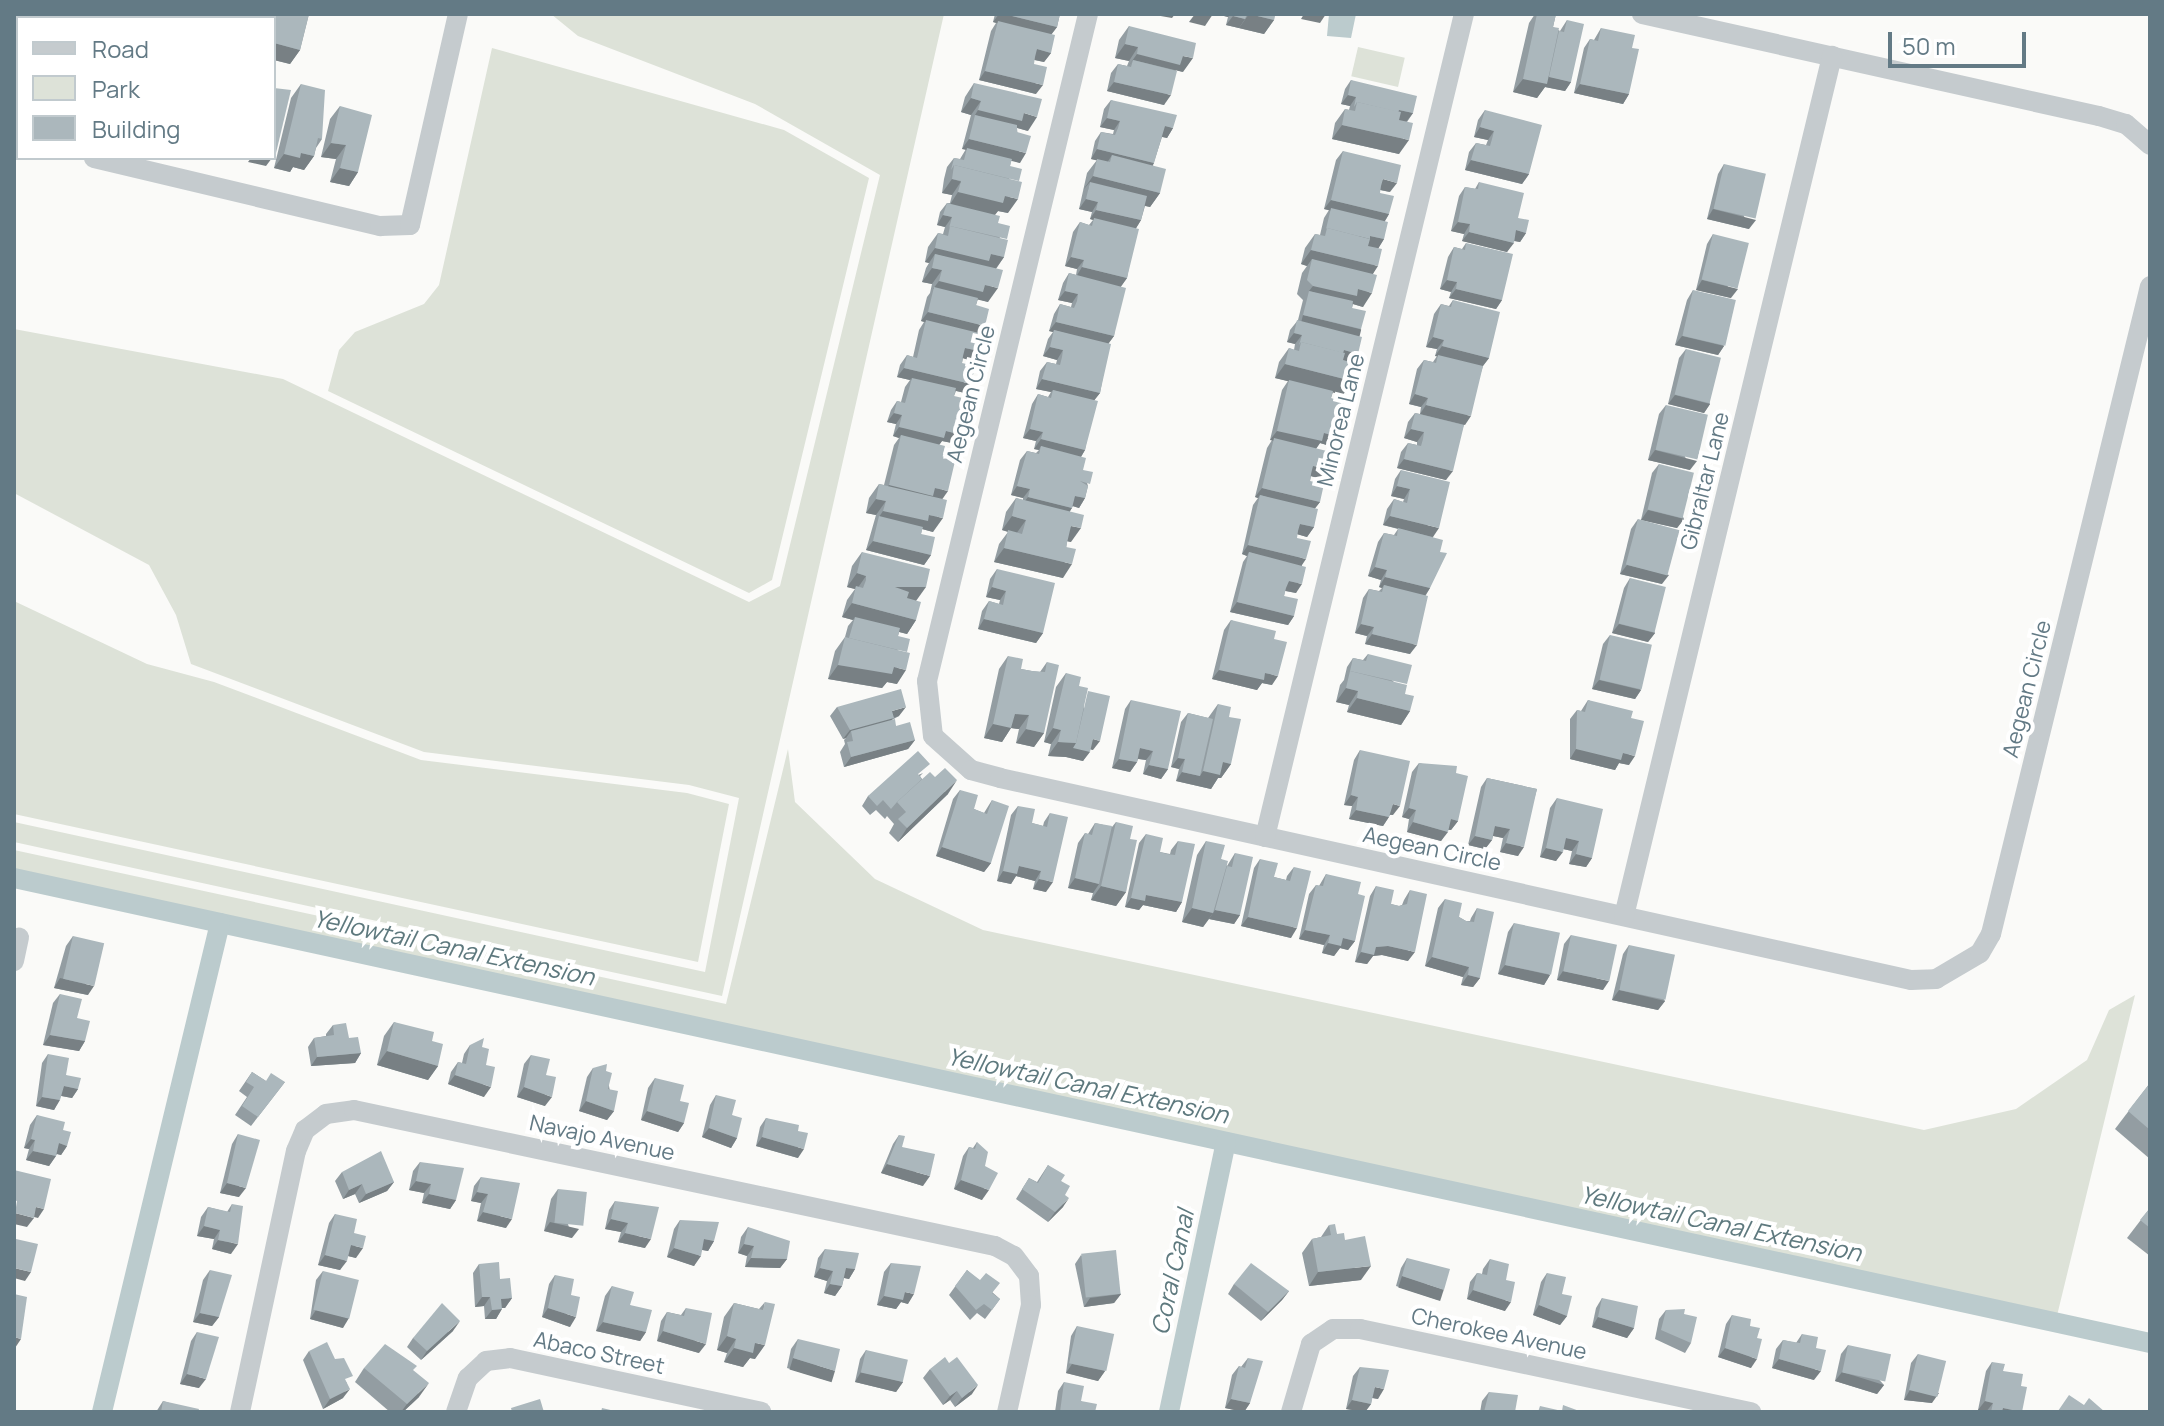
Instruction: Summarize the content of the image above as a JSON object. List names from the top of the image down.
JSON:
{
  "streets": {
    "street": [
      "Aegean Circle",
      "Minorea Lane",
      "Gibraltar Lane",
      "Navajo Avenue",
      "Cherokee Avenue",
      "Abaco Street"
    ]
  },
  "crossings": [
    ["Aegean Circle", "Minorea Lane"],
    ["Aegean Circle", "Gibraltar Lane"]
  ],
  "water": ["Yellowtail Canal Extension", "Coral Canal"],
  "legend": ["Road", "Park", "Building"],
  "scale_bar": "50 m"
}
